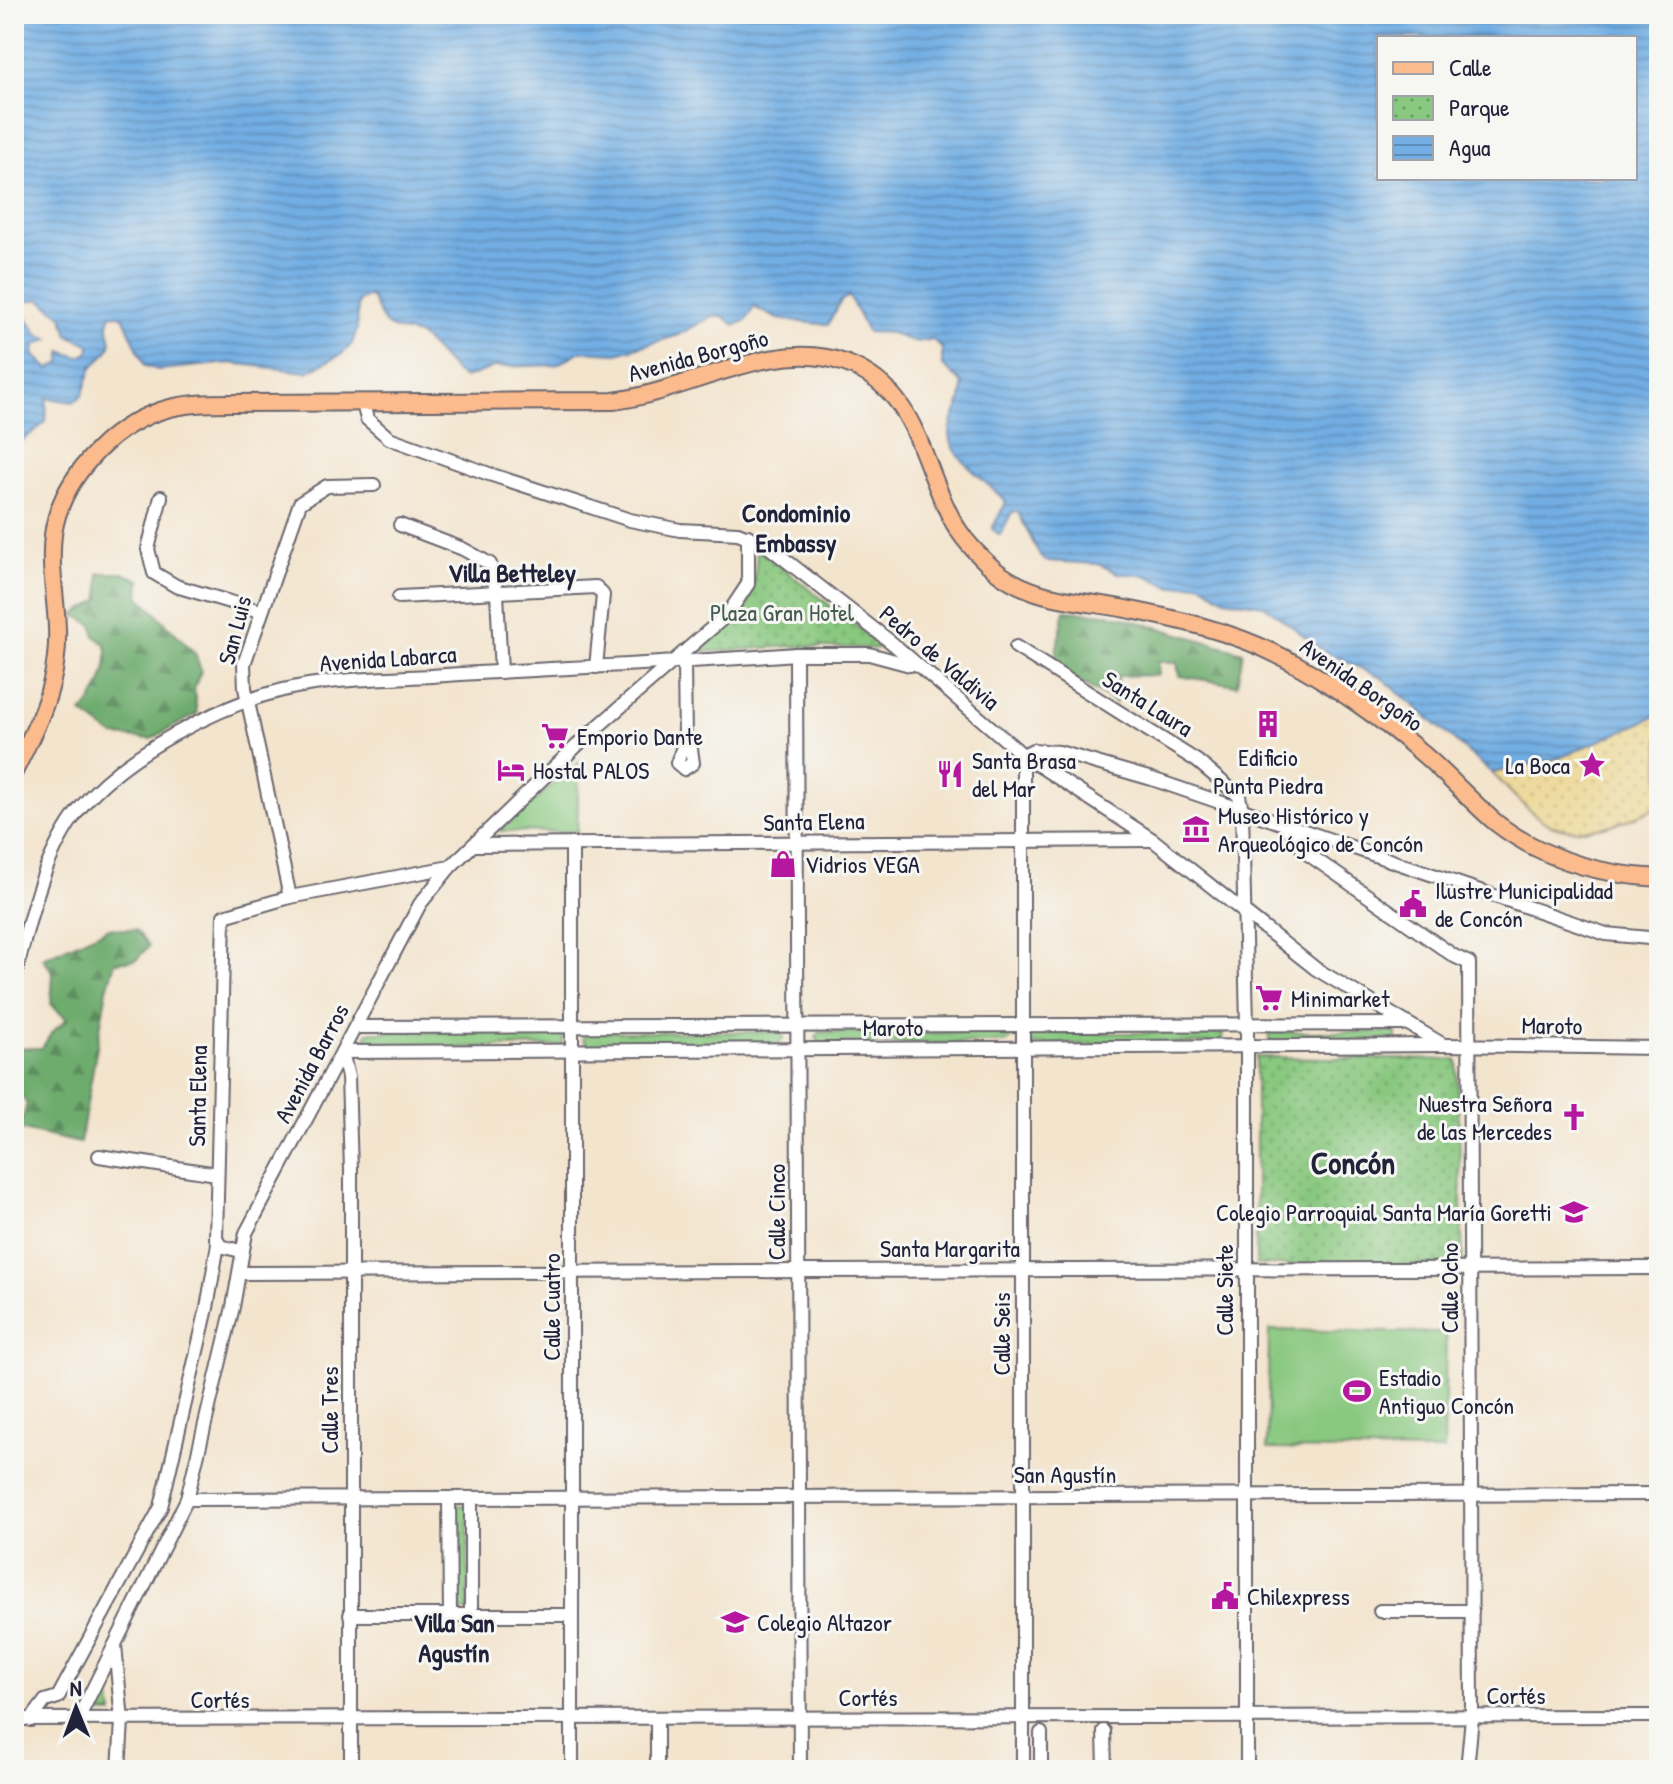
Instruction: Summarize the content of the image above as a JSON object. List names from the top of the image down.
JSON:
{
  "streets": {
    "main road": ["Avenida Borgoño"],
    "street": [
      "San Luis",
      "Pedro de Valdivia",
      "Avenida Labarca",
      "Santa Laura",
      "Santa Elena",
      "Maroto",
      "Avenida Barros",
      "Calle Cinco",
      "Santa Margarita",
      "Calle Ocho",
      "Calle Siete",
      "Calle Cuatro",
      "Calle Seis",
      "Calle Tres",
      "San Agustín",
      "Cortés"
    ]
  },
  "crossings": [
    ["Avenida Borgoño", "Pedro de Valdivia"],
    ["San Luis", "Avenida Labarca"],
    ["San Luis", "Santa Elena"],
    ["Pedro de Valdivia", "Avenida Labarca"],
    ["Pedro de Valdivia", "Santa Elena"],
    ["Pedro de Valdivia", "Maroto"],
    ["Pedro de Valdivia", "Avenida Barros"],
    ["Pedro de Valdivia", "Calle Siete"],
    ["Pedro de Valdivia", "Calle Seis"],
    ["Avenida Labarca", "Avenida Barros"],
    ["Avenida Labarca", "Calle Cinco"],
    ["Santa Laura", "Calle Siete"],
    ["Santa Elena", "Avenida Barros"],
    ["Santa Elena", "Calle Cinco"],
    ["Santa Elena", "Calle Cuatro"],
    ["Santa Elena", "Calle Seis"],
    ["Maroto", "Avenida Barros"],
    ["Maroto", "Calle Cinco"],
    ["Maroto", "Calle Ocho"],
    ["Maroto", "Calle Siete"],
    ["Maroto", "Calle Cuatro"],
    ["Maroto", "Calle Seis"],
    ["Maroto", "Calle Tres"],
    ["Avenida Barros", "Santa Margarita"],
    ["Avenida Barros", "Calle Tres"],
    ["Avenida Barros", "San Agustín"],
    ["Avenida Barros", "Cortés"],
    ["Calle Cinco", "Santa Margarita"],
    ["Calle Cinco", "San Agustín"],
    ["Calle Cinco", "Cortés"],
    ["Santa Margarita", "Calle Ocho"],
    ["Santa Margarita", "Calle Siete"],
    ["Santa Margarita", "Calle Cuatro"],
    ["Santa Margarita", "Calle Seis"],
    ["Santa Margarita", "Calle Tres"],
    ["Calle Ocho", "San Agustín"],
    ["Calle Ocho", "Cortés"],
    ["Calle Siete", "San Agustín"],
    ["Calle Siete", "Cortés"],
    ["Calle Cuatro", "San Agustín"],
    ["Calle Cuatro", "Cortés"],
    ["Calle Seis", "San Agustín"],
    ["Calle Seis", "Cortés"],
    ["Calle Tres", "San Agustín"],
    ["Calle Tres", "Cortés"]
  ],
  "districts": [
    "Condominio Embassy",
    "Villa Betteley",
    "Concón",
    "Villa San Agustín"
  ],
  "parks": ["Plaza Gran Hotel"],
  "places": {
    "building": ["Edificio Punta Piedra"],
    "supermarket": ["Emporio Dante", "Minimarket"],
    "place": ["La Boca"],
    "hotel": ["Hostal PALOS"],
    "restaurant": ["Santa Brasa del Mar"],
    "museum": ["Museo Histórico y Arqueológico de Concón"],
    "shop": ["Vidrios VEGA"],
    "public building": ["Ilustre Municipalidad de Concón", "Chilexpress"],
    "church": ["Nuestra Señora de las Mercedes"],
    "school or university": ["Colegio Parroquial Santa María Goretti", "Colegio Altazor"],
    "sports": ["Estadio Antiguo Concón"]
  },
  "legend": ["Calle", "Parque", "Agua"],
  "north": "top"
}
